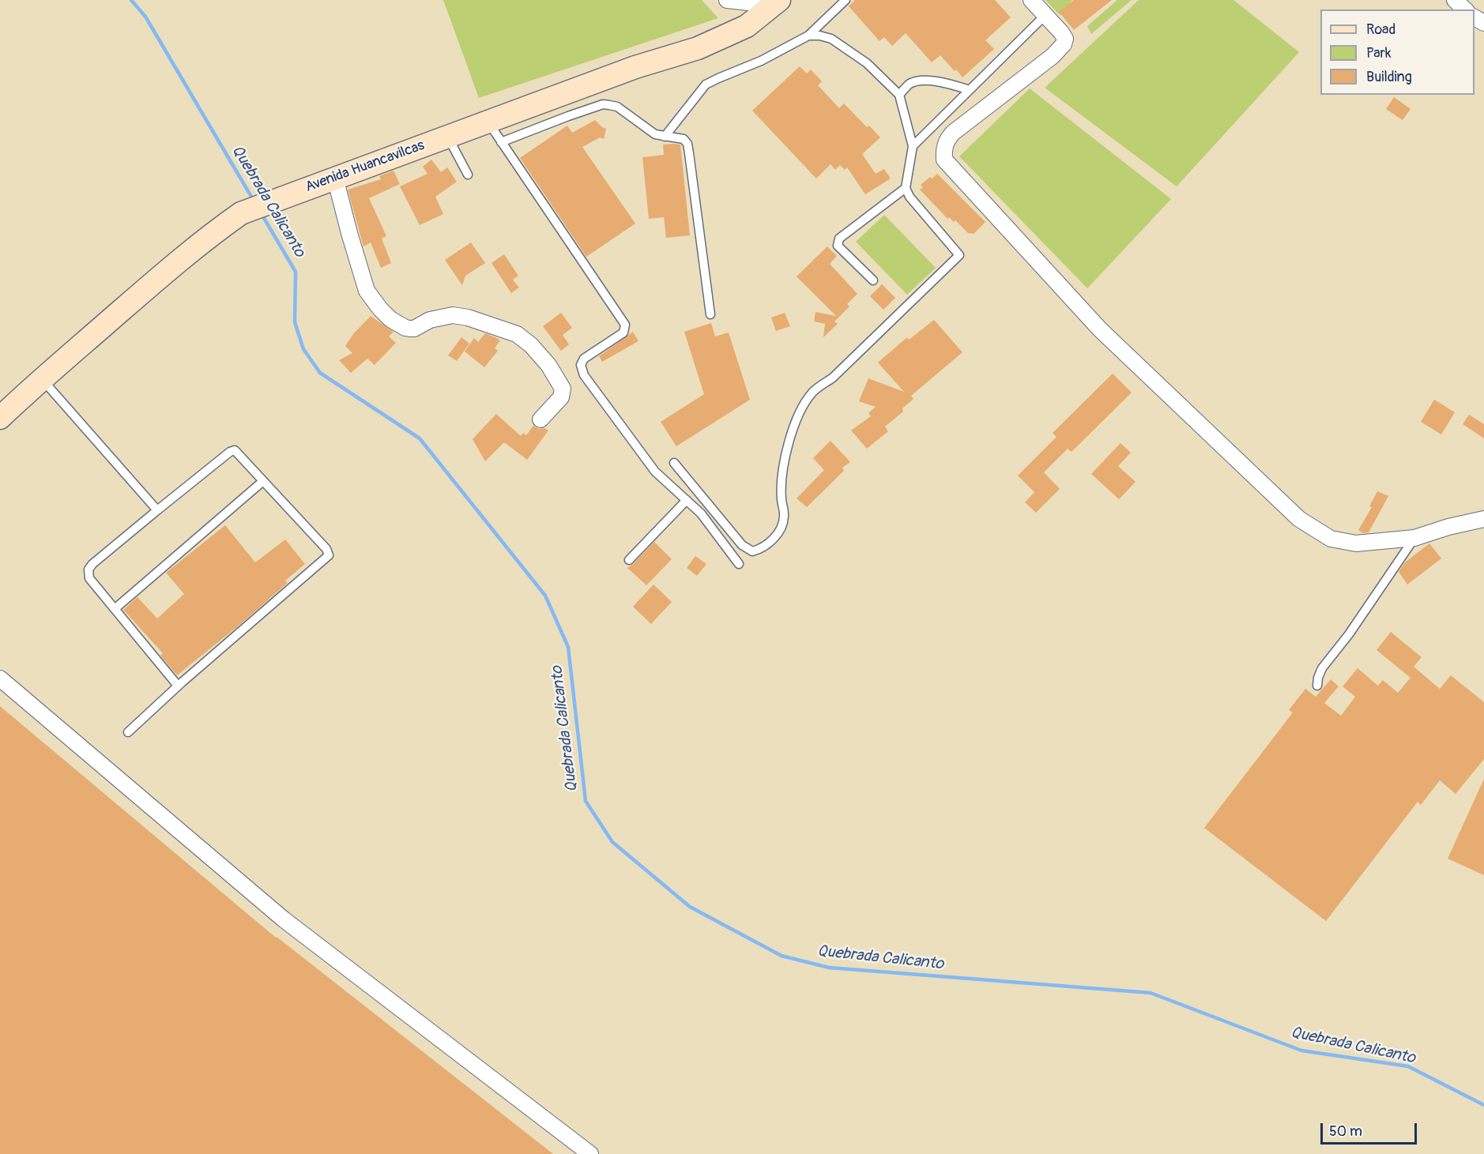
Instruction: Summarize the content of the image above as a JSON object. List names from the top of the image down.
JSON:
{
  "streets": {
    "street": ["Avenida Huancavilcas"]
  },
  "water": ["Quebrada Calicanto"],
  "legend": ["Road", "Park", "Building"],
  "scale_bar": "50 m"
}
